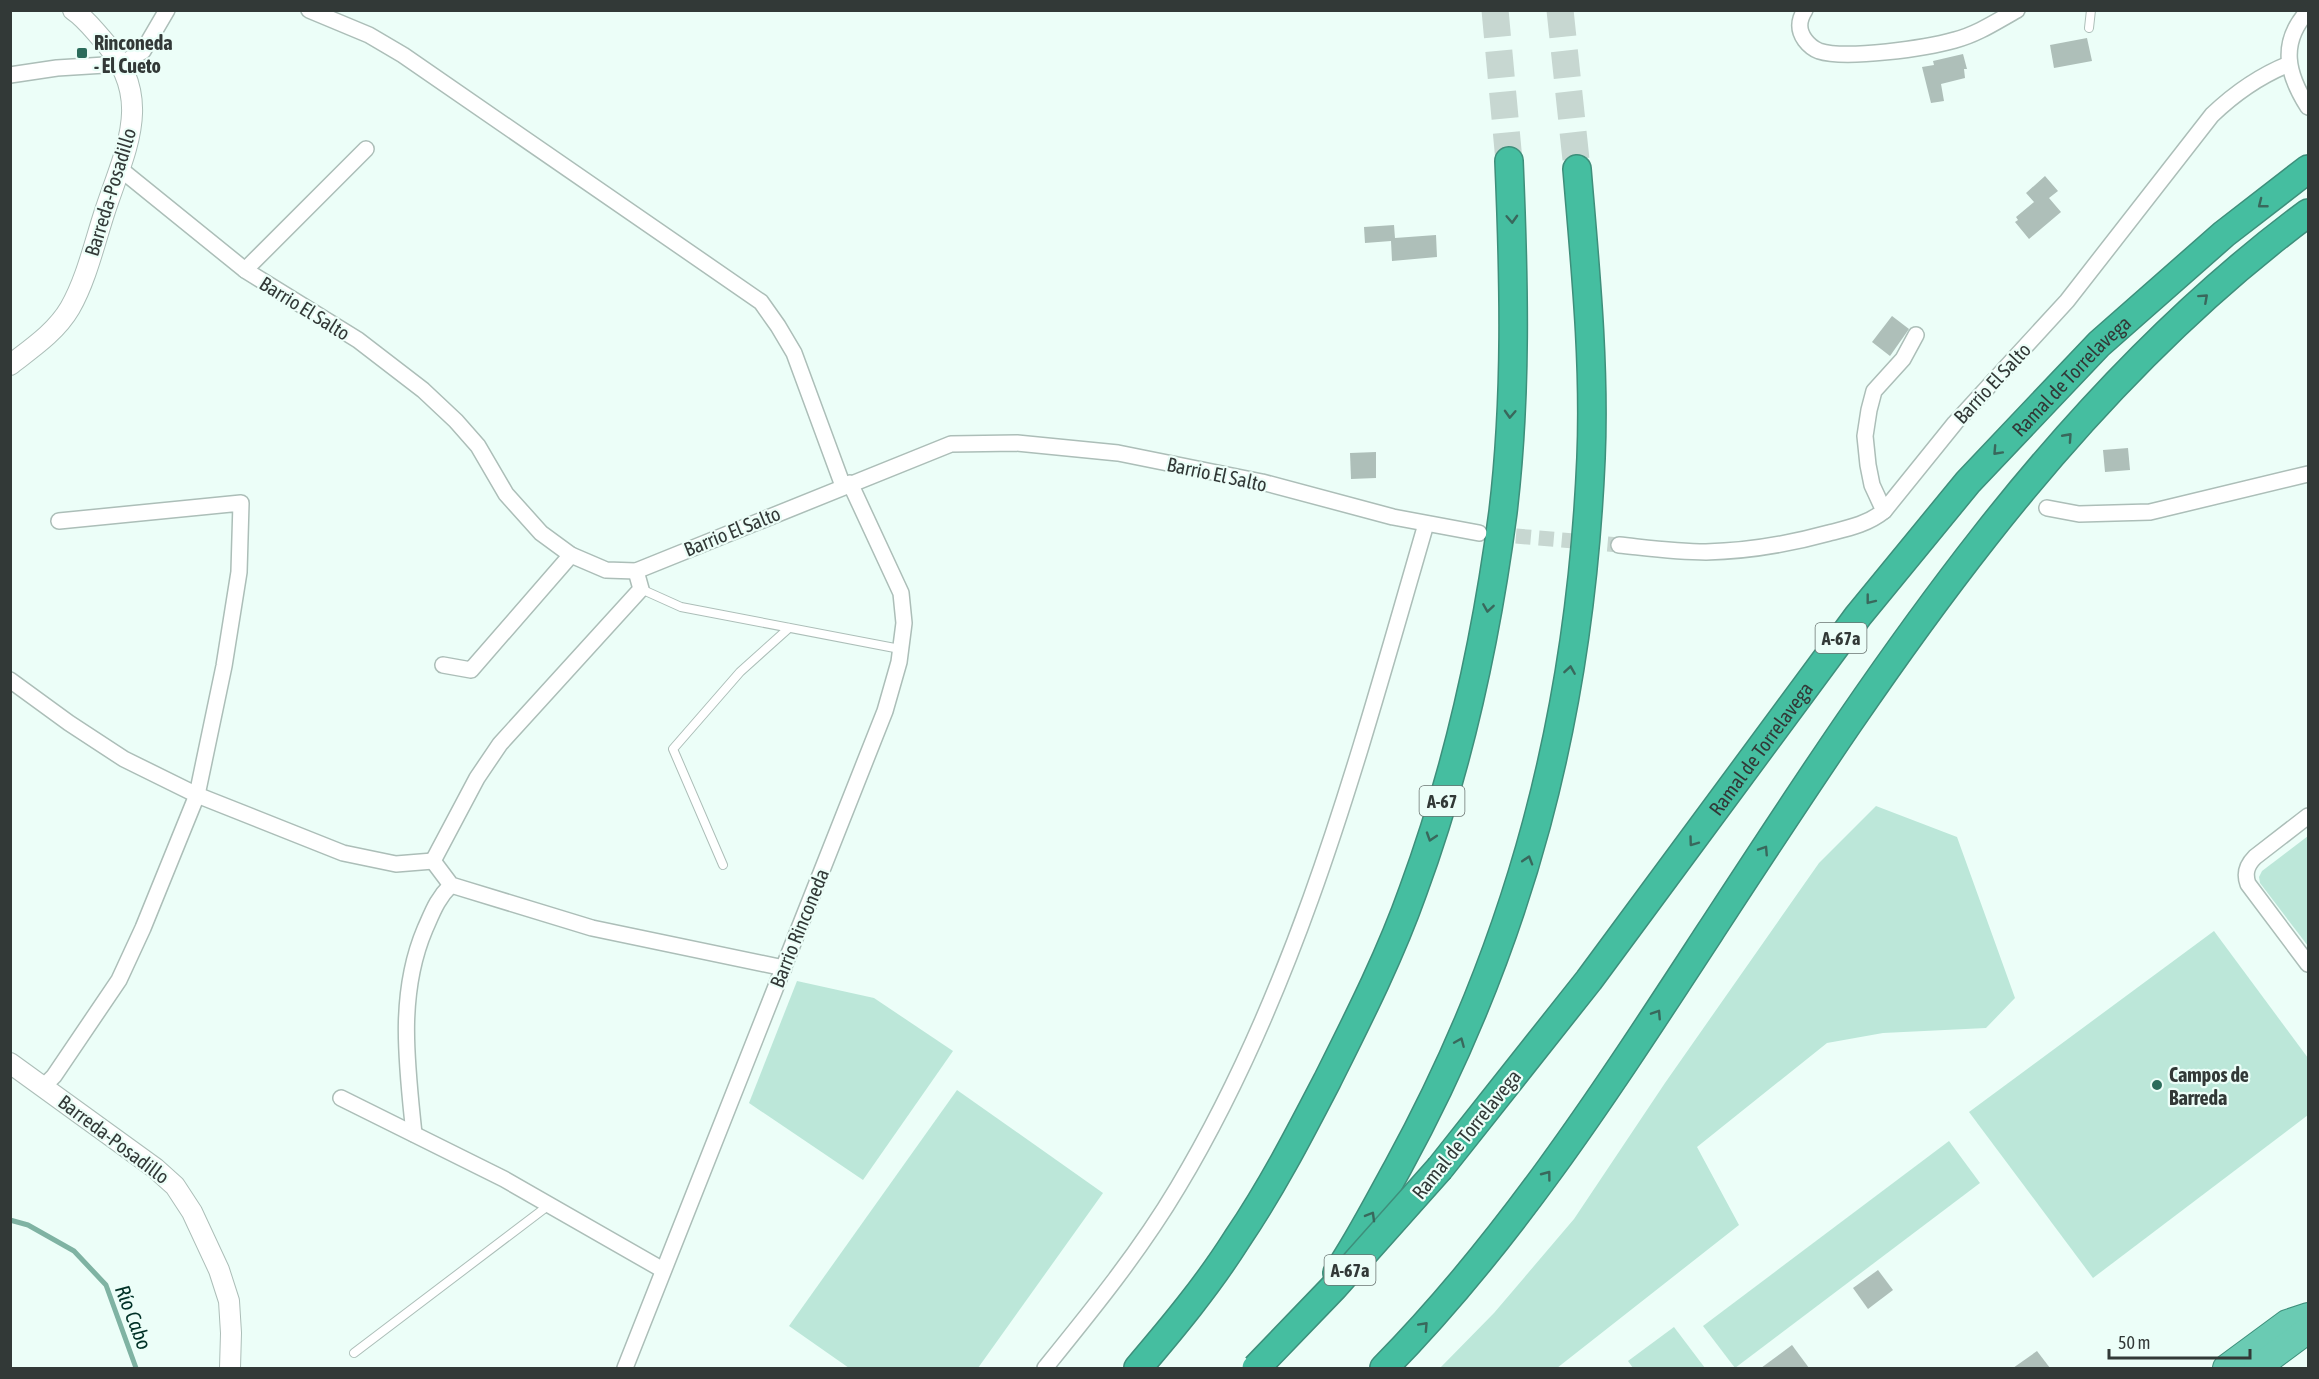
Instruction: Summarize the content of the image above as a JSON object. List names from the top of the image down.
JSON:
{
  "streets": {
    "highway": ["Ramal de Torrelavega", "A-67a", "A-67"],
    "street": ["Barreda-Posadillo", "Barrio El Salto", "Barrio Rinconeda"]
  },
  "crossings": [
    ["Barreda-Posadillo", "Barrio El Salto"],
    ["Barrio El Salto", "Barrio Rinconeda"]
  ],
  "water": ["Río Cabo"],
  "places": {
    "transit": ["Rinconeda - El Cueto"],
    "other": ["Campos de Barreda"]
  },
  "scale_bar": "50 m"
}
